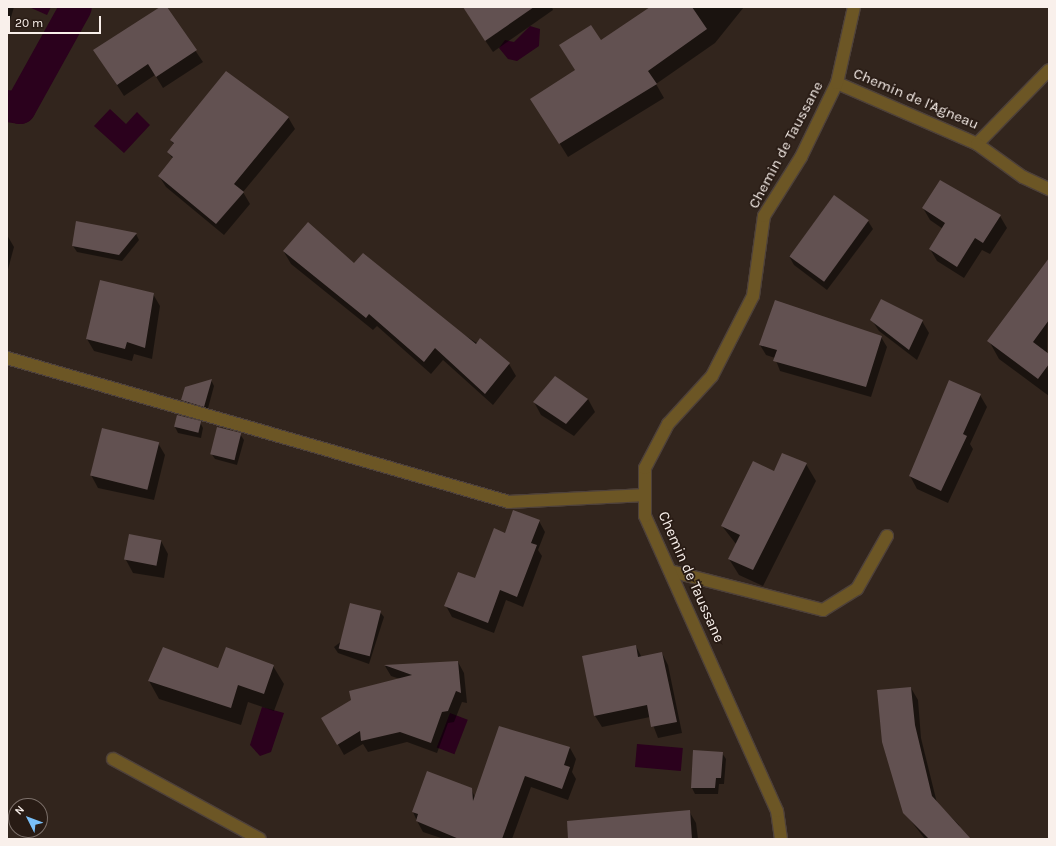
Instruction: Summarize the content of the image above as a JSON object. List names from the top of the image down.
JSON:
{
  "streets": {
    "street": ["Chemin de l'Agneau", "Chemin de Taussane"]
  },
  "crossings": [
    ["Chemin de l'Agneau", "Chemin de Taussane"]
  ],
  "scale_bar": "20 m",
  "north": "top left"
}
